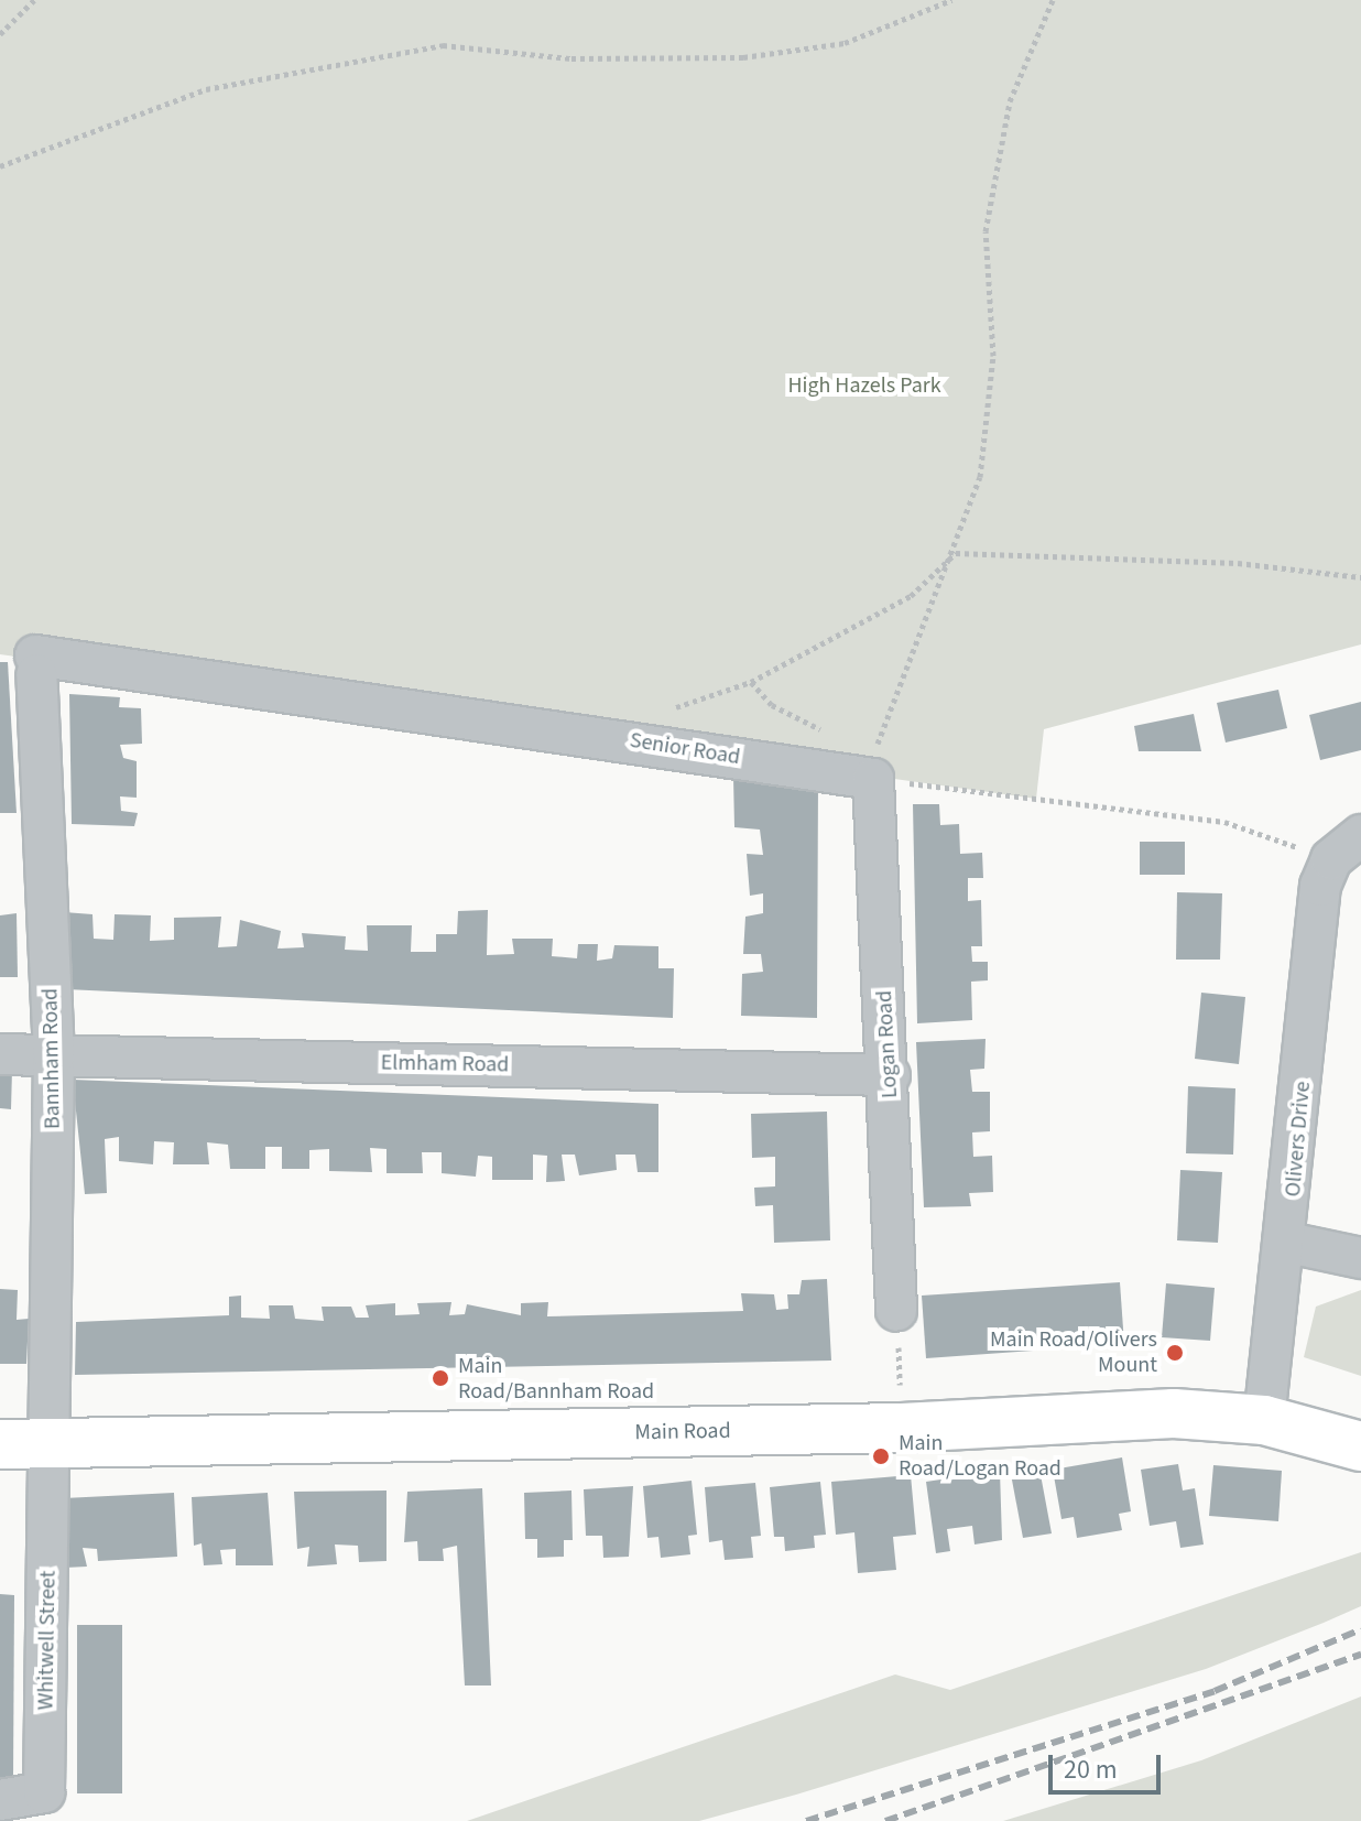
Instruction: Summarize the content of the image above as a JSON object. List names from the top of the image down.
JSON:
{
  "streets": {
    "main road": ["Main Road"],
    "street": [
      "Senior Road",
      "Logan Road",
      "Bannham Road",
      "Elmham Road",
      "Olivers Drive",
      "Whitwell Street"
    ]
  },
  "crossings": [
    ["Senior Road", "Logan Road"],
    ["Senior Road", "Bannham Road"],
    ["Logan Road", "Elmham Road"],
    ["Bannham Road", "Elmham Road"],
    ["Bannham Road", "Main Road"],
    ["Bannham Road", "Whitwell Street"],
    ["Olivers Drive", "Main Road"],
    ["Main Road", "Whitwell Street"]
  ],
  "parks": ["High Hazels Park"],
  "places": ["Main Road/Olivers Mount", "Main Road/Bannham Road", "Main Road/Logan Road"],
  "scale_bar": "20 m"
}
